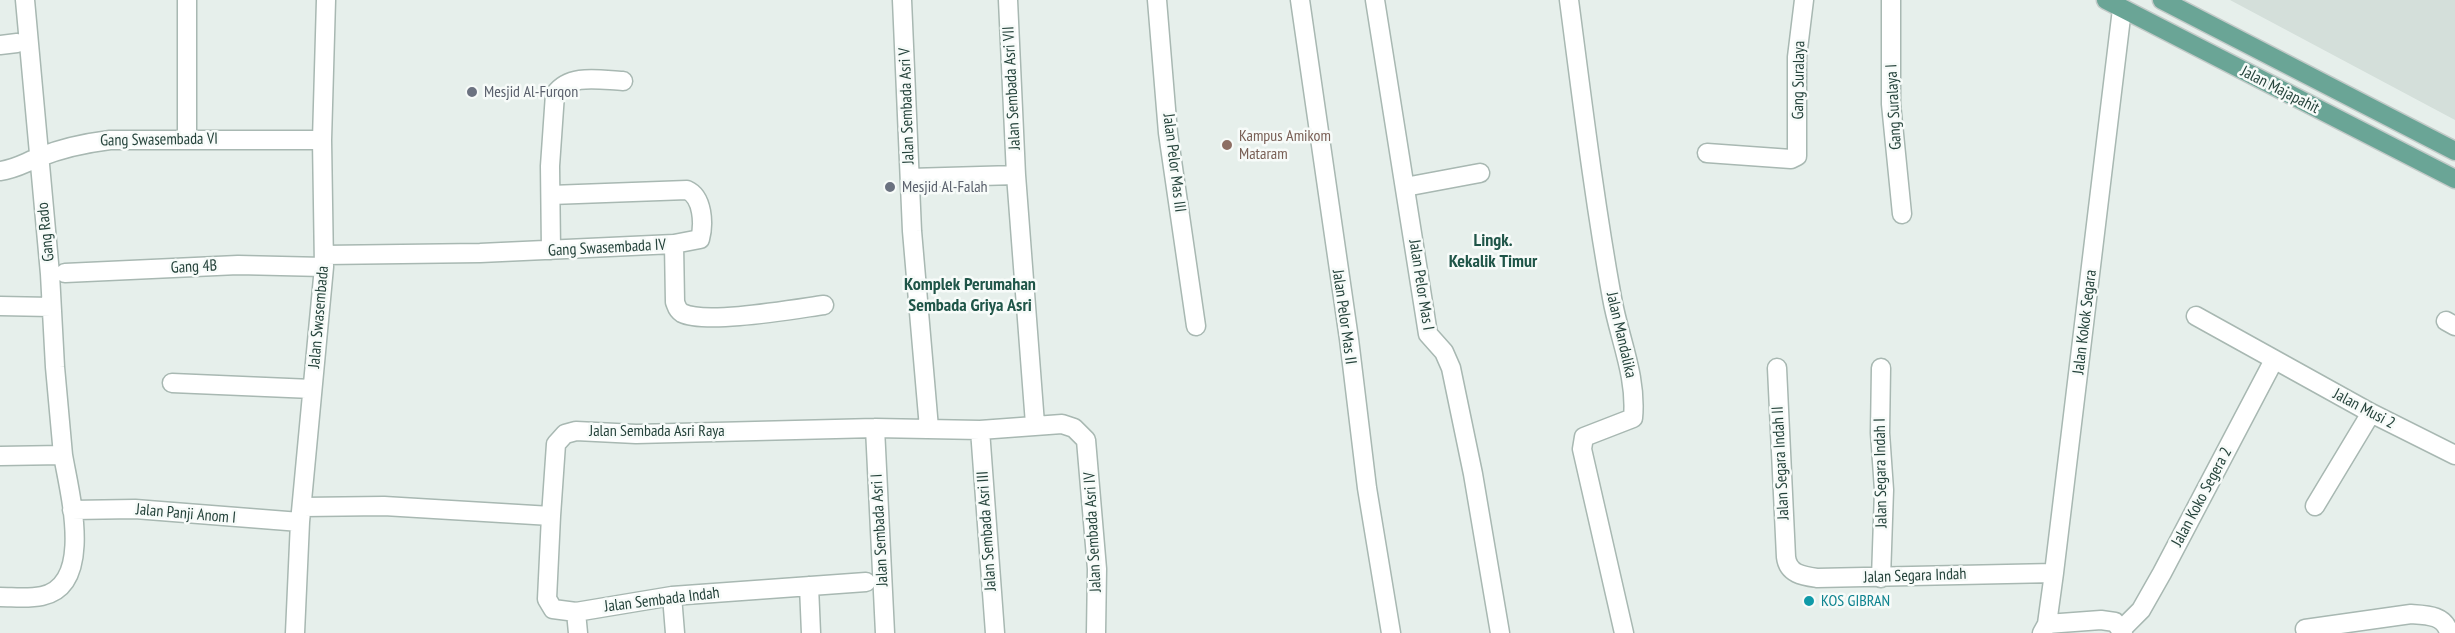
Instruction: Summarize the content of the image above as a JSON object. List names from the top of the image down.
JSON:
{
  "streets": {
    "main road": ["Jalan Majapahit"],
    "street": [
      "Gang Suralaya",
      "Jalan Sembada Asri VII",
      "Jalan Sembada Asri V",
      "Gang Suralaya I",
      "Gang Swasembada VI",
      "Jalan Pelor Mas III",
      "Gang Rado",
      "Gang Swasembada IV",
      "Gang 4B",
      "Jalan Pelor Mas I",
      "Jalan Swasembada",
      "Jalan Pelor Mas II",
      "Jalan Kokok Segara",
      "Jalan Mandalika",
      "Jalan Musi 2",
      "Jalan Sembada Asri Raya",
      "Jalan Segara Indah II",
      "Jalan Segara Indah I",
      "Jalan Koko Segera 2",
      "Jalan Panji Anom I",
      "Jalan Sembada Asri I",
      "Jalan Sembada Asri III",
      "Jalan Sembada Asri IV",
      "Jalan Segara Indah",
      "Jalan Sembada Indah"
    ]
  },
  "crossings": [
    ["Jalan Sembada Asri VII", "Jalan Sembada Asri Raya"],
    ["Jalan Majapahit", "Jalan Kokok Segara"],
    ["Jalan Sembada Asri V", "Jalan Sembada Asri Raya"],
    ["Gang Swasembada VI", "Gang Rado"],
    ["Gang Swasembada VI", "Jalan Swasembada"],
    ["Gang Swasembada IV", "Gang 4B"],
    ["Gang Swasembada IV", "Jalan Swasembada"],
    ["Gang 4B", "Jalan Swasembada"],
    ["Jalan Swasembada", "Jalan Panji Anom I"],
    ["Jalan Kokok Segara", "Jalan Segara Indah"],
    ["Jalan Musi 2", "Jalan Koko Segera 2"],
    ["Jalan Sembada Asri Raya", "Jalan Sembada Asri I"],
    ["Jalan Sembada Asri Raya", "Jalan Sembada Asri III"],
    ["Jalan Sembada Asri Raya", "Jalan Sembada Asri IV"],
    ["Jalan Sembada Asri Raya", "Jalan Sembada Indah"],
    ["Jalan Segara Indah II", "Jalan Segara Indah"],
    ["Jalan Segara Indah I", "Jalan Segara Indah"]
  ],
  "districts": ["Lingk. Kekalik Timur", "Komplek Perumahan Sembada Griya Asri"],
  "places": [
    "Mesjid Al-Furqon",
    "Kampus Amikom Mataram",
    "Mesjid Al-Falah",
    "KOS GIBRAN"
  ]
}
